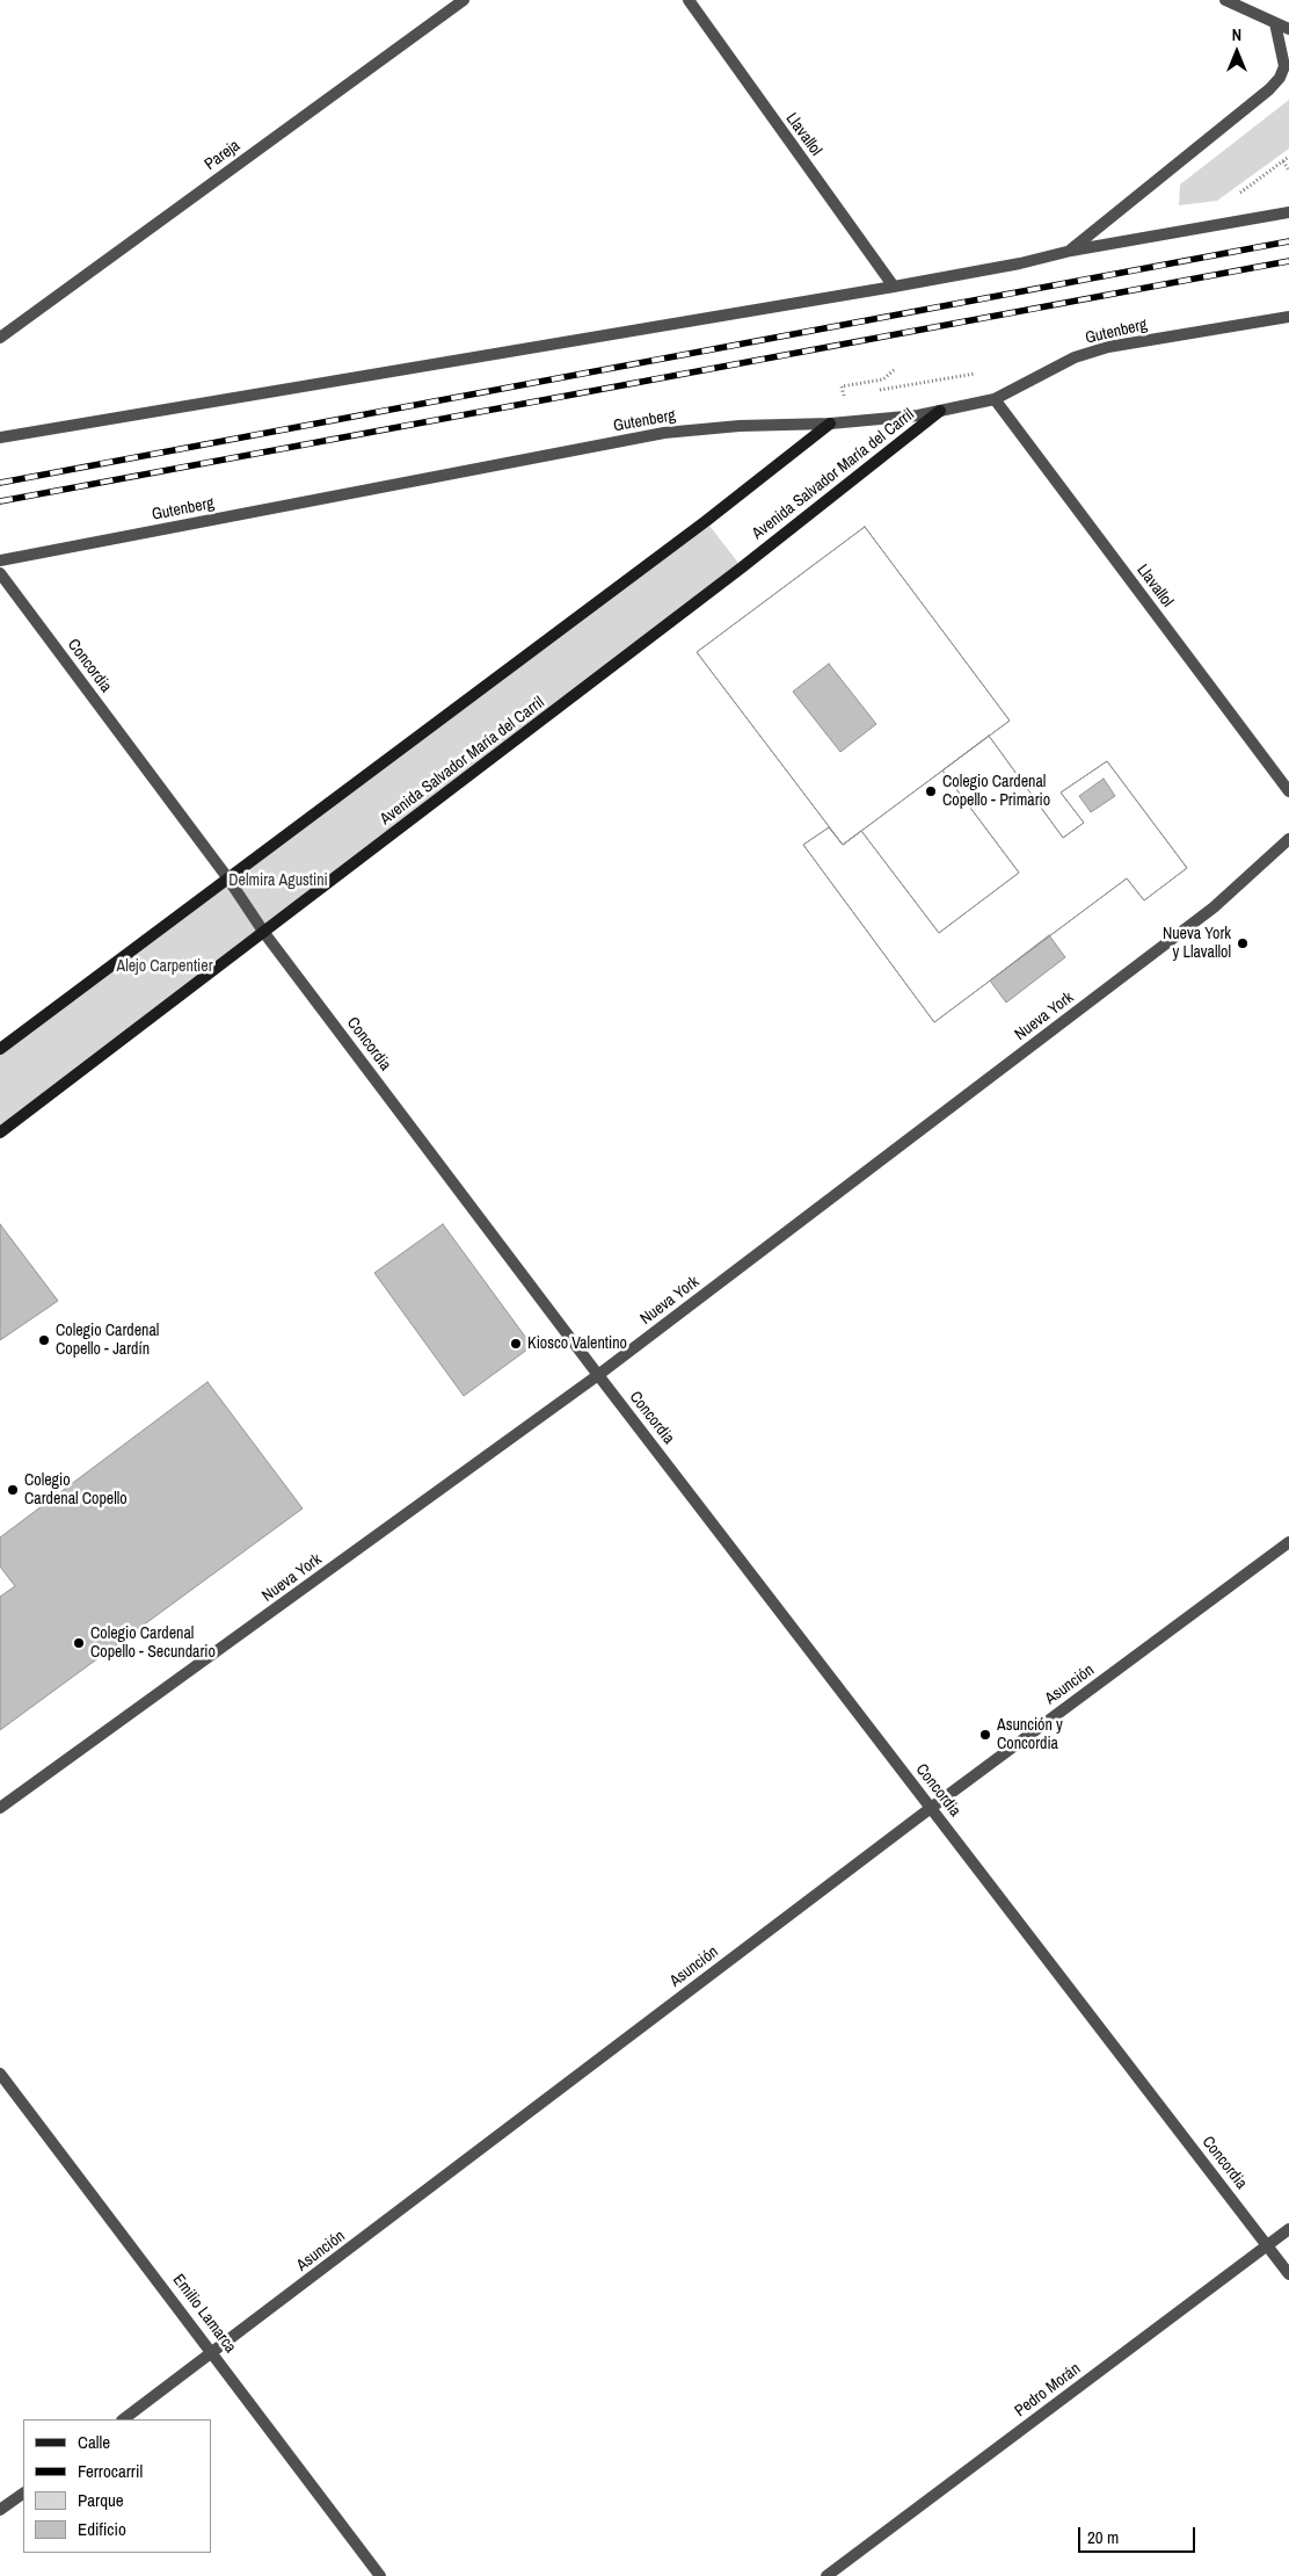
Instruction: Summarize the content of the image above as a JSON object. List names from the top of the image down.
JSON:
{
  "streets": {
    "street": [
      "Llavallol",
      "Pareja",
      "Gutenberg",
      "Avenida Salvador María del Carril",
      "Concordia",
      "Nueva York",
      "Asunción",
      "Emilio Lamarca",
      "Pedro Morán"
    ]
  },
  "crossings": [
    ["Llavallol", "Gutenberg"],
    ["Gutenberg", "Avenida Salvador María del Carril"],
    ["Avenida Salvador María del Carril", "Concordia"],
    ["Concordia", "Nueva York"],
    ["Concordia", "Asunción"],
    ["Concordia", "Pedro Morán"],
    ["Asunción", "Emilio Lamarca"]
  ],
  "parks": ["Delmira Agustini", "Alejo Carpentier"],
  "places": [
    "Colegio Cardenal Copello - Primario",
    "Nueva York y Llavallol",
    "Colegio Cardenal Copello - Jardín",
    "Kiosco Valentino",
    "Colegio Cardenal Copello",
    "Colegio Cardenal Copello - Secundario",
    "Asunción y Concordia"
  ],
  "legend": [
    "Calle",
    "Ferrocarril",
    "Parque",
    "Edificio"
  ],
  "scale_bar": "20 m",
  "north": "top"
}
